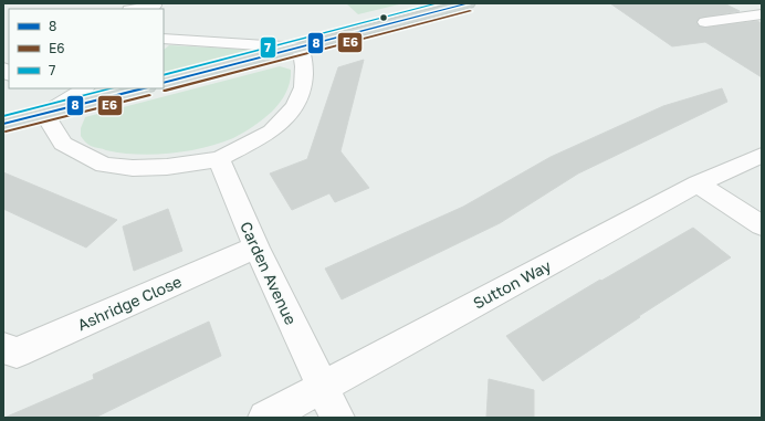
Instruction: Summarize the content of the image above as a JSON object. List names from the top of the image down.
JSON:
{
  "streets": {
    "street": ["Carden Avenue", "Sutton Way", "Ashridge Close"]
  },
  "crossings": [
    ["Carden Avenue", "Sutton Way"],
    ["Carden Avenue", "Ashridge Close"]
  ],
  "lines": ["transit line 8", "transit line 7", "transit line E6"],
  "legend": ["8", "E6", "7"]
}
